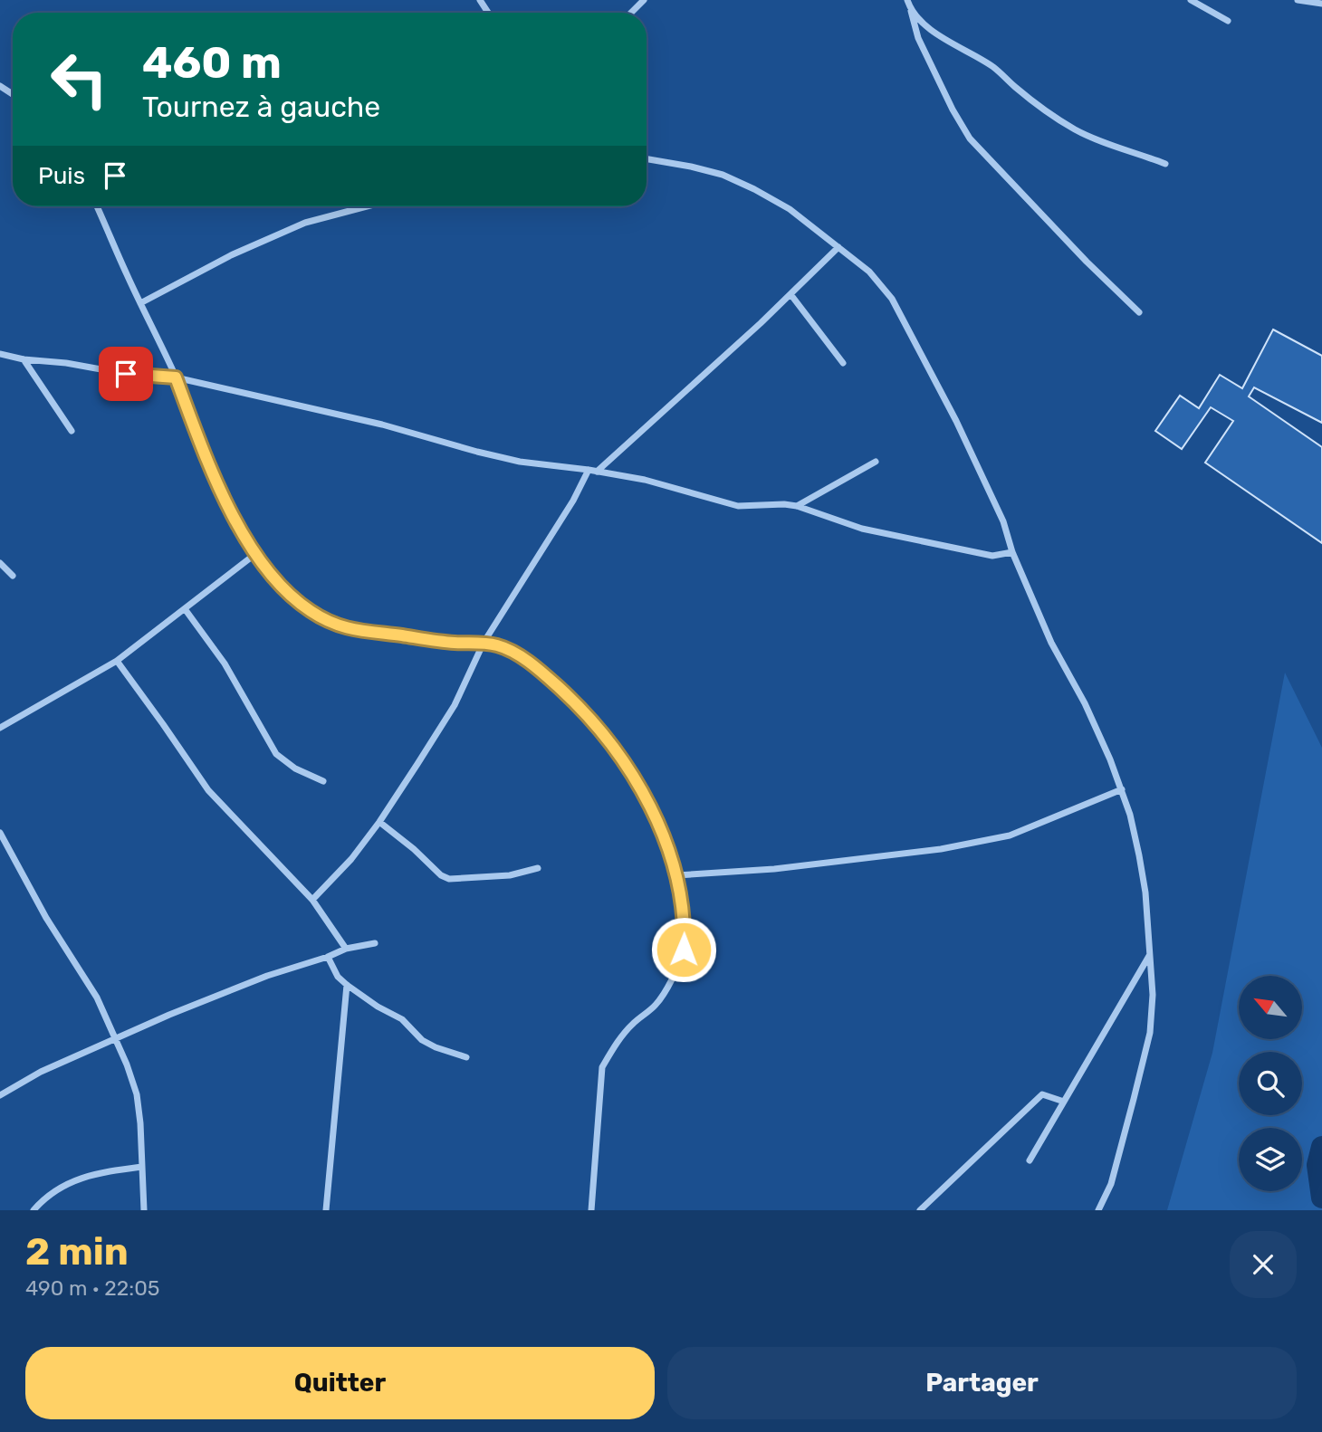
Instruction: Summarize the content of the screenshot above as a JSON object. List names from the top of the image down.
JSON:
{
  "north": "top left",
  "page": {
    "turn": ["460 m", "Tournez à gauche"],
    "then": "Puis",
    "heading": ["2 min", "490 m · 22:05"],
    "buttons": ["Quitter", "Partager"]
  }
}
